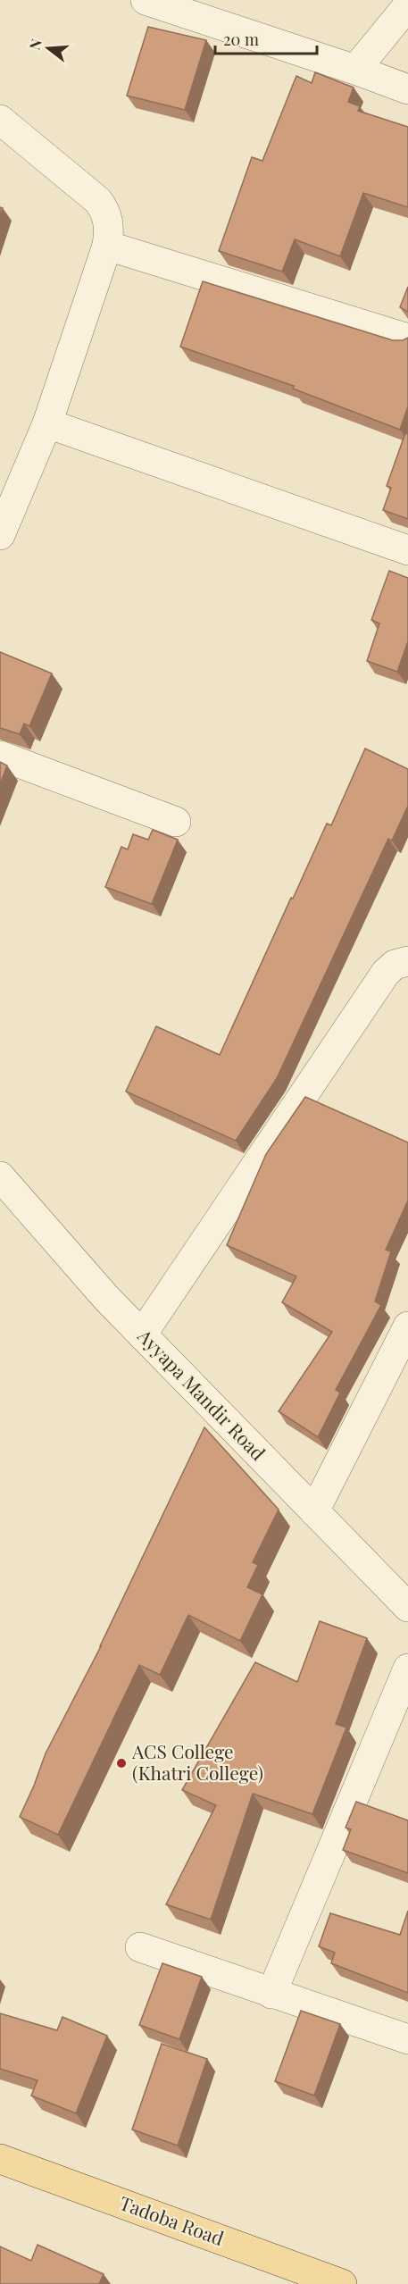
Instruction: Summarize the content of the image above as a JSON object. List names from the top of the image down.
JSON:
{
  "streets": {
    "main road": ["Tadoba Road"],
    "street": ["Ayyapa Mandir Road"]
  },
  "places": ["ACS College (Khatri College)"],
  "scale_bar": "20 m",
  "north": "left"
}
